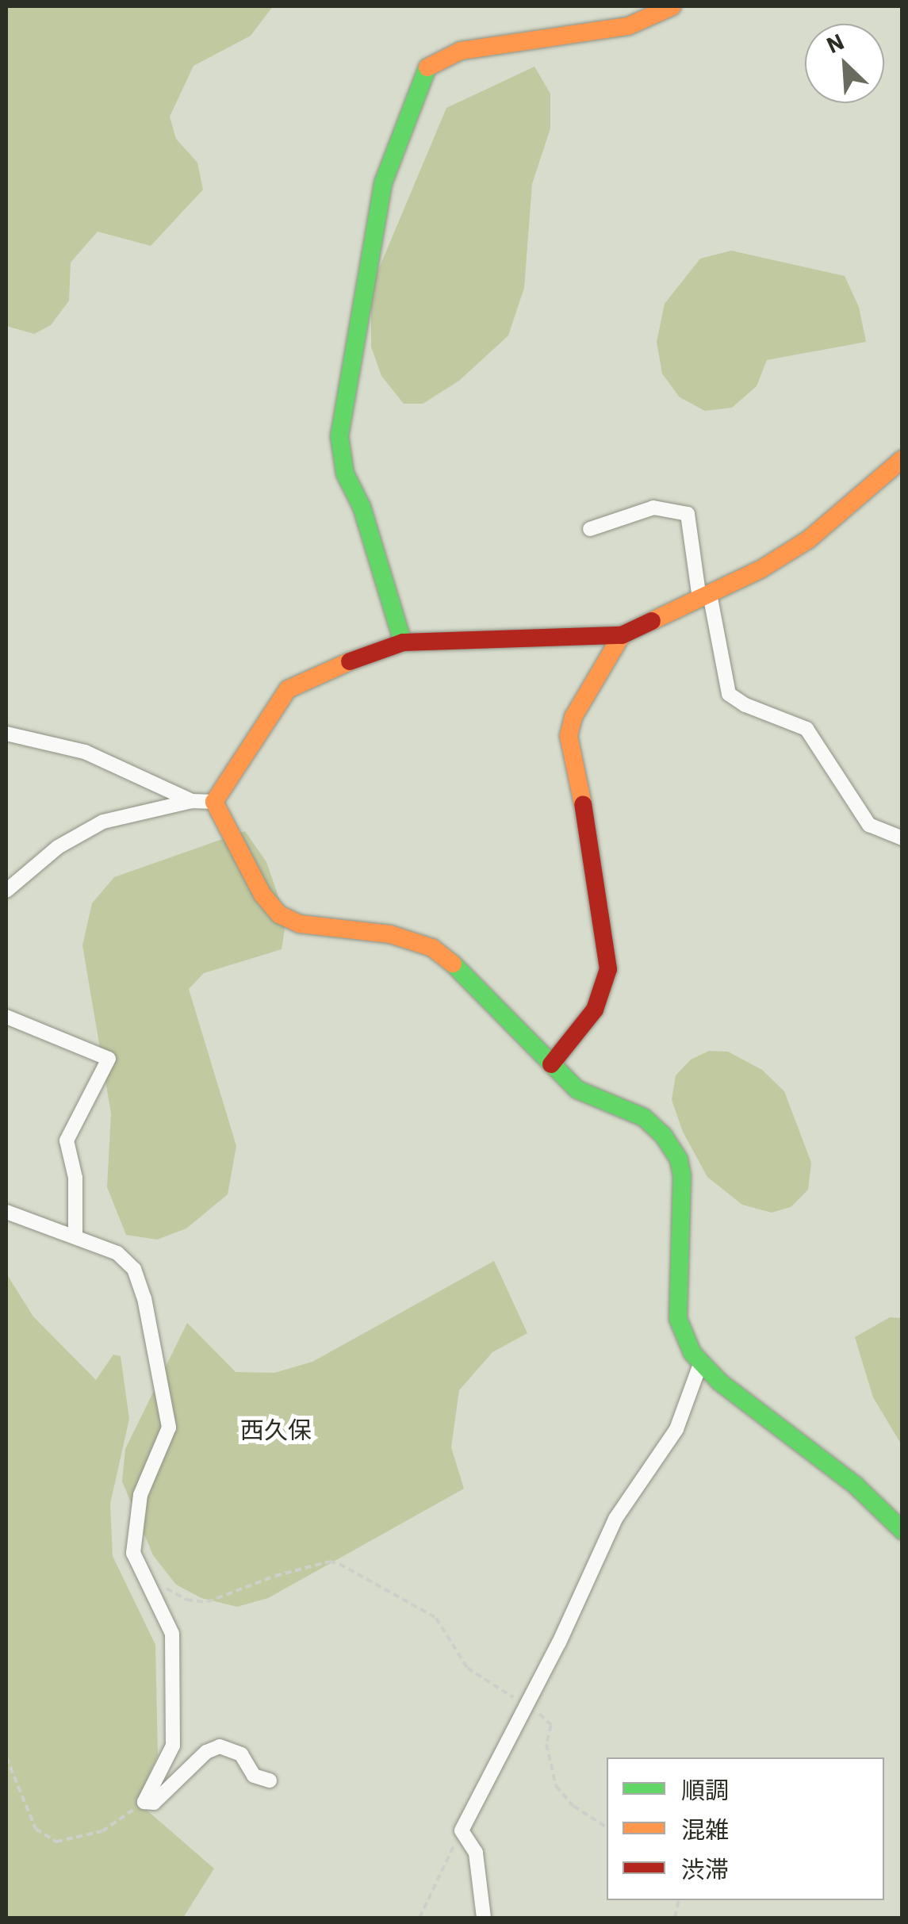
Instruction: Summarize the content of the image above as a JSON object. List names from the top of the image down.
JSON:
{
  "districts": ["西久保"],
  "legend": ["順調", "混雑", "渋滞"],
  "north": "top left"
}
